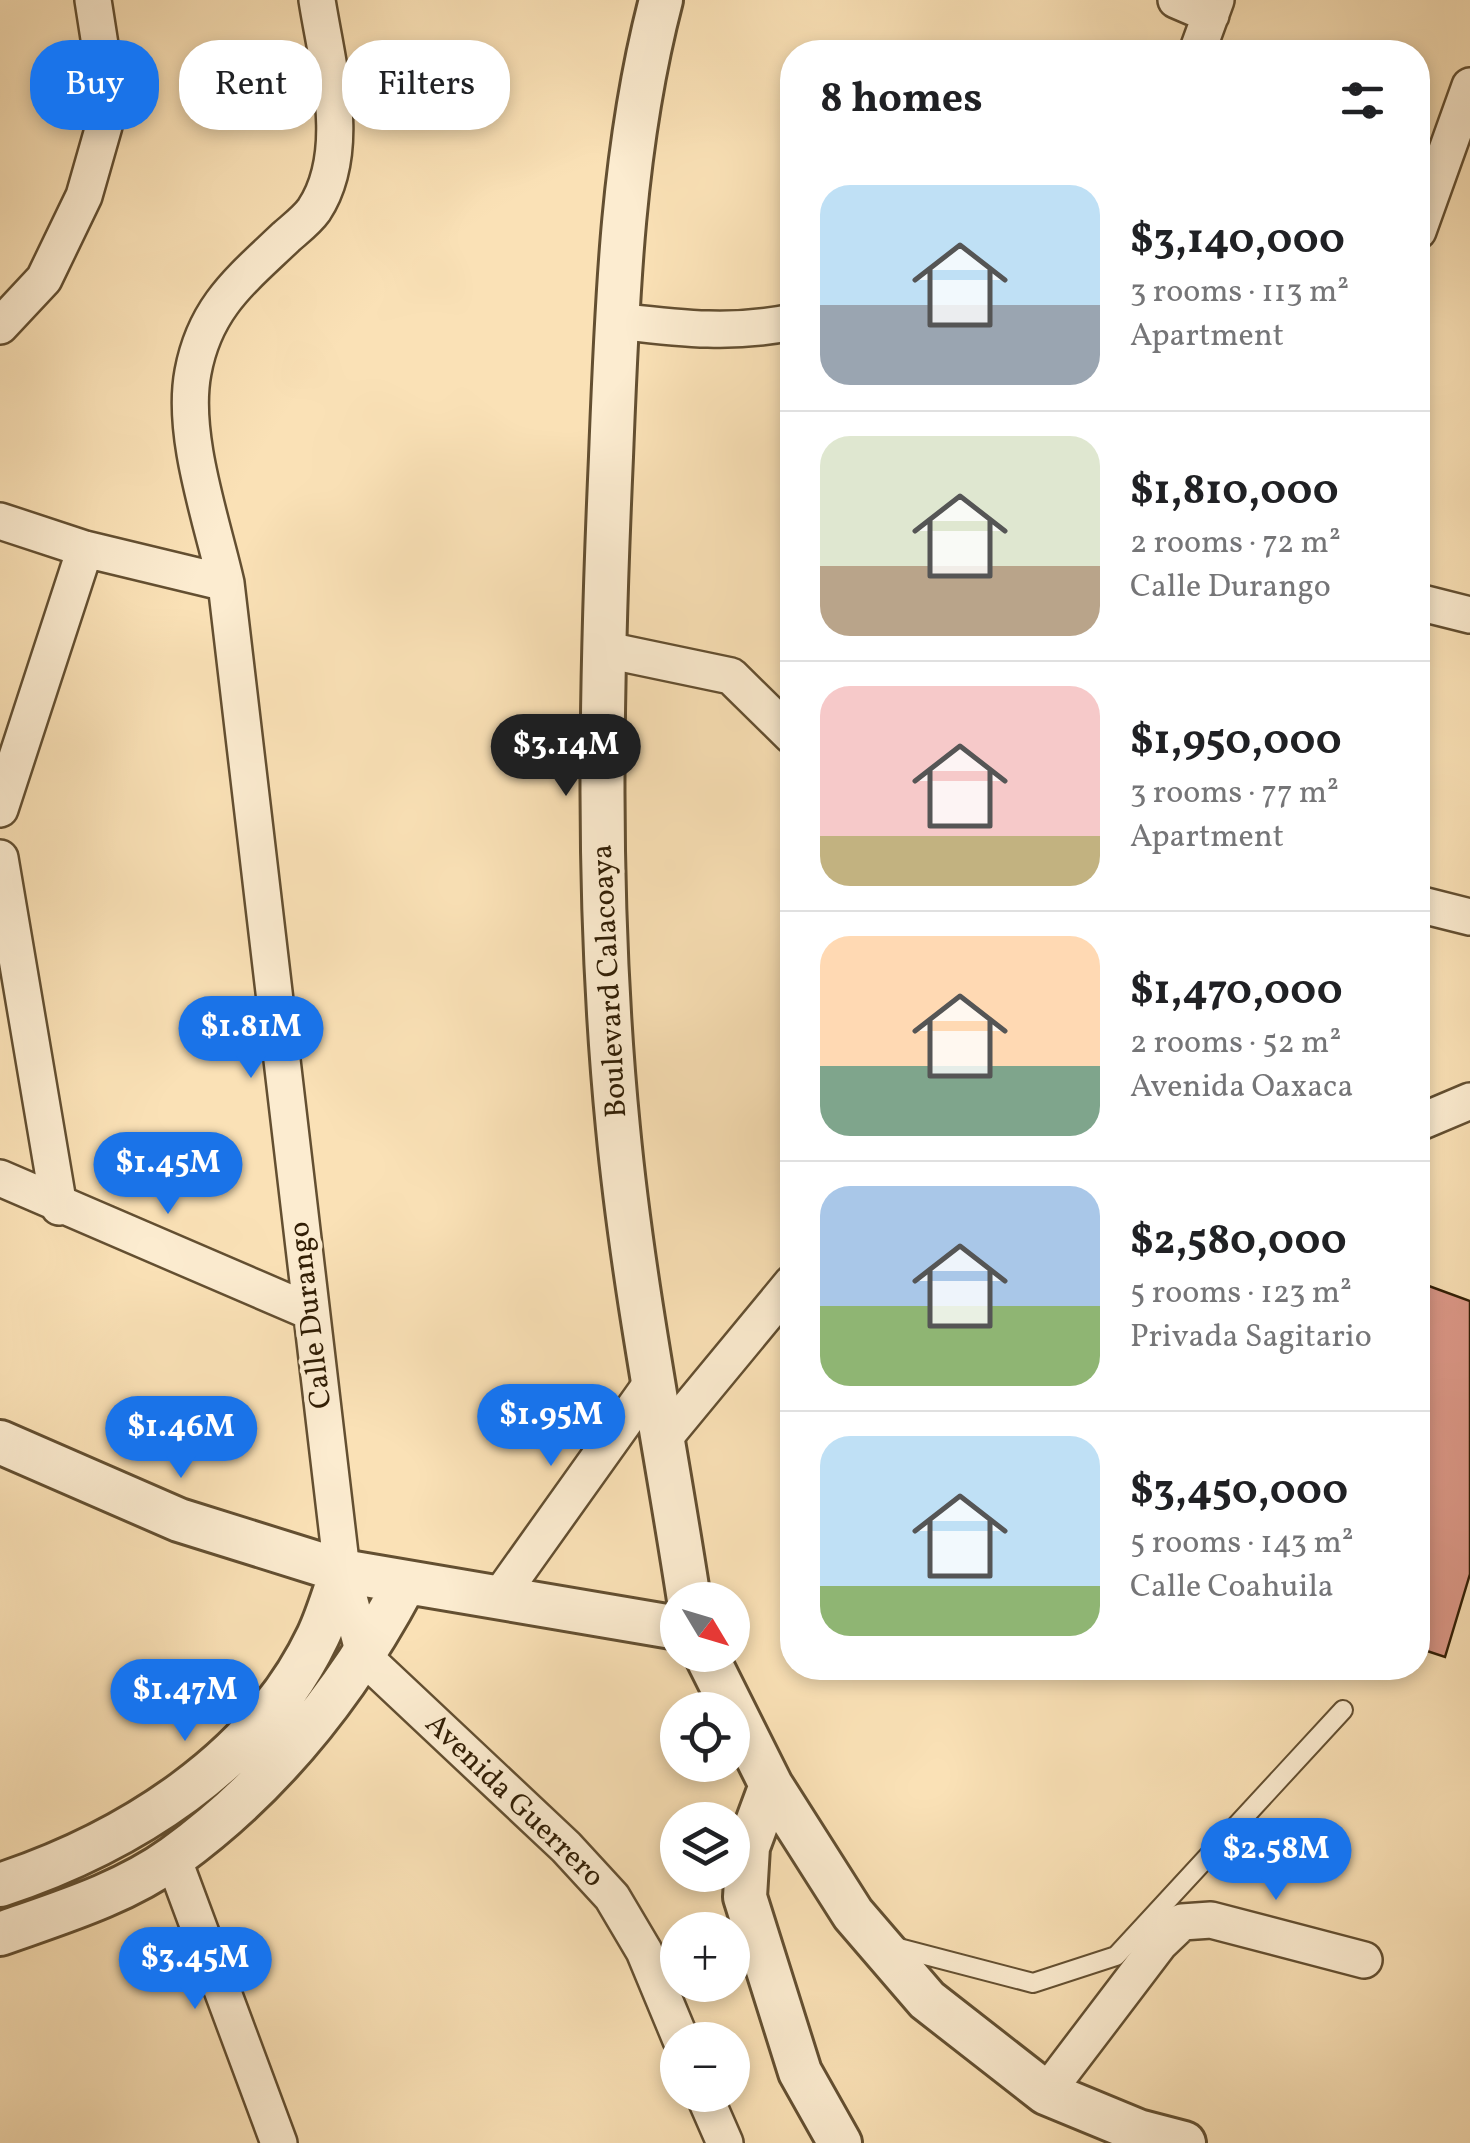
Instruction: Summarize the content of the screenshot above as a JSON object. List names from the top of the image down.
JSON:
{
  "streets": {
    "street": ["Boulevard Calacoaya", "Calle Durango", "Avenida Guerrero"]
  },
  "north": "bottom right",
  "page": {
    "chip": ["Buy", "Rent", "Filters"],
    "heading": "8 homes",
    "list": [
      {
        "name": "$3,140,000",
        "note": "3 rooms · 113 m² · Apartment"
      },
      {
        "name": "$1,810,000",
        "note": "2 rooms · 72 m² · Calle Durango"
      },
      {
        "name": "$1,950,000",
        "note": "3 rooms · 77 m² · Apartment"
      },
      {
        "name": "$1,470,000",
        "note": "2 rooms · 52 m² · Avenida Oaxaca"
      },
      {
        "name": "$2,580,000",
        "note": "5 rooms · 123 m² · Privada Sagitario"
      },
      {
        "name": "$3,450,000",
        "note": "5 rooms · 143 m² · Calle Coahuila"
      }
    ],
    "price": [
      "$3.14M",
      "$1.81M",
      "$1.45M",
      "$1.95M",
      "$1.46M",
      "$1.47M",
      "$2.58M",
      "$3.45M"
    ],
    "map_buttons": ["+", "−"]
  }
}
